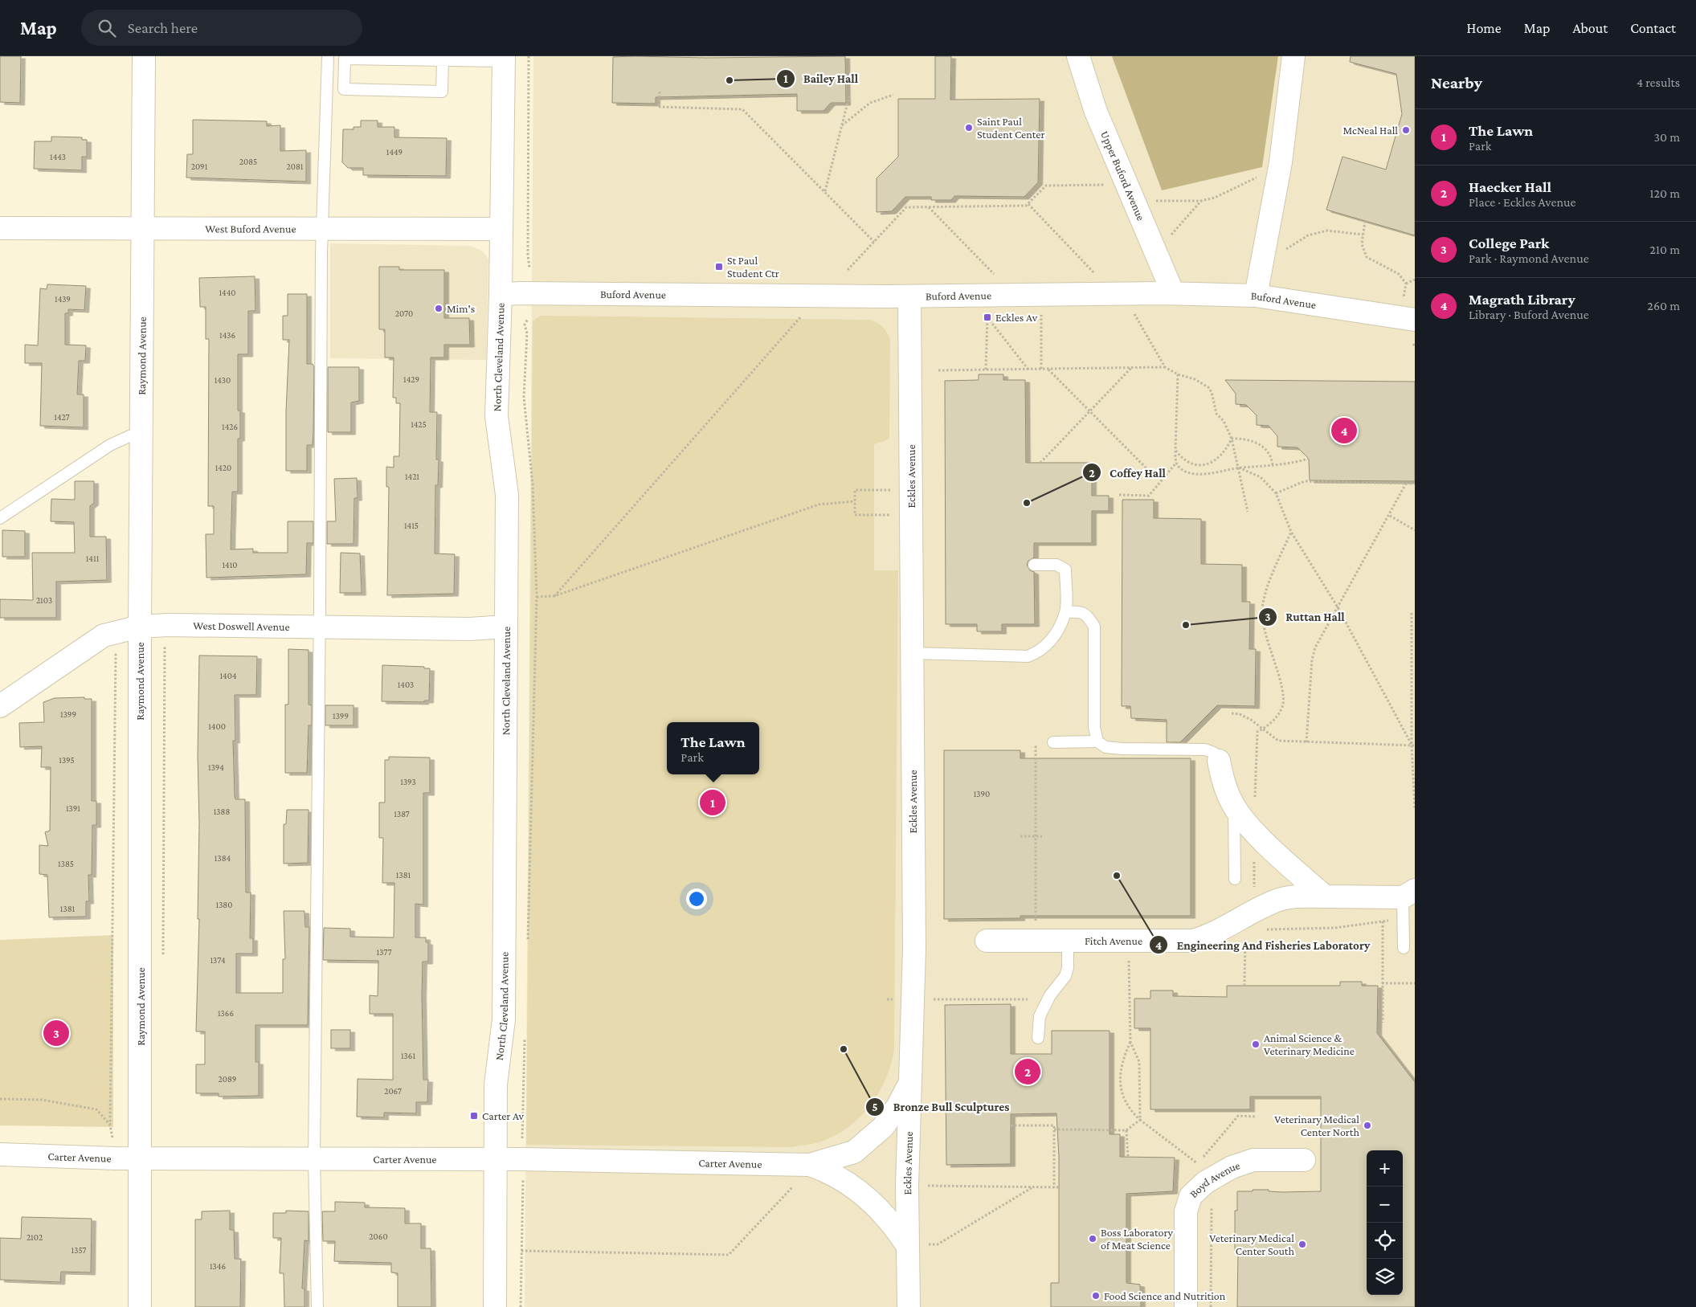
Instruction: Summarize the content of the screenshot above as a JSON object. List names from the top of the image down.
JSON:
{
  "streets": {
    "street": [
      "Upper Buford Avenue",
      "West Buford Avenue",
      "Buford Avenue",
      "Raymond Avenue",
      "North Cleveland Avenue",
      "Eckles Avenue",
      "West Doswell Avenue",
      "Fitch Avenue",
      "Carter Avenue",
      "Boyd Avenue"
    ]
  },
  "crossings": [
    ["Upper Buford Avenue", "Buford Avenue"],
    ["West Buford Avenue", "Raymond Avenue"],
    ["West Buford Avenue", "North Cleveland Avenue"],
    ["Buford Avenue", "North Cleveland Avenue"],
    ["Buford Avenue", "Eckles Avenue"],
    ["Raymond Avenue", "West Doswell Avenue"],
    ["Raymond Avenue", "Carter Avenue"],
    ["North Cleveland Avenue", "West Doswell Avenue"],
    ["North Cleveland Avenue", "Carter Avenue"],
    ["Eckles Avenue", "Carter Avenue"]
  ],
  "places": {
    "other": [
      "Bailey Hall",
      "Saint Paul Student Center",
      "McNeal Hall",
      "Mim's",
      "Coffey Hall",
      "Ruttan Hall",
      "Engineering And Fisheries Laboratory",
      "Animal Science & Veterinary Medicine",
      "Bronze Bull Sculptures",
      "Veterinary Medical Center North",
      "Boss Laboratory of Meat Science",
      "Veterinary Medical Center South",
      "Food Science and Nutrition"
    ],
    "transit": ["St Paul Student Ctr", "Eckles Av", "Carter Av"]
  },
  "house_numbers": [
    "1449",
    "1443",
    "2085",
    "2091",
    "2081",
    "1440",
    "1439",
    "2070",
    "1436",
    "1429",
    "1430",
    "1427",
    "1425",
    "1426",
    "1420",
    "1421",
    "1415",
    "1411",
    "1410",
    "2103",
    "1404",
    "1403",
    "1399",
    "1399",
    "1400",
    "1395",
    "1394",
    "1393",
    "1390",
    "1391",
    "1388",
    "1387",
    "1384",
    "1385",
    "1381",
    "1380",
    "1381",
    "1377",
    "1374",
    "1366",
    "1361",
    "2089",
    "2067",
    "2060",
    "2102",
    "1357",
    "1346"
  ],
  "page": {
    "header": "Map",
    "search": "Search here",
    "nav": [
      "Home",
      "Map",
      "About",
      "Contact"
    ],
    "heading": ["Nearby", "4 results"],
    "list": [
      {
        "mark": "1",
        "name": "The Lawn",
        "note": "Park",
        "value": "30 m"
      },
      {
        "mark": "2",
        "name": "Haecker Hall",
        "note": "Place · Eckles Avenue",
        "value": "120 m"
      },
      {
        "mark": "3",
        "name": "College Park",
        "note": "Park · Raymond Avenue",
        "value": "210 m"
      },
      {
        "mark": "4",
        "name": "Magrath Library",
        "note": "Library · Buford Avenue",
        "value": "260 m"
      }
    ],
    "pins": [
      "4",
      "1",
      "3",
      "2"
    ],
    "popup": ["The Lawn", "Park"],
    "map_buttons": ["+", "−"]
  }
}
